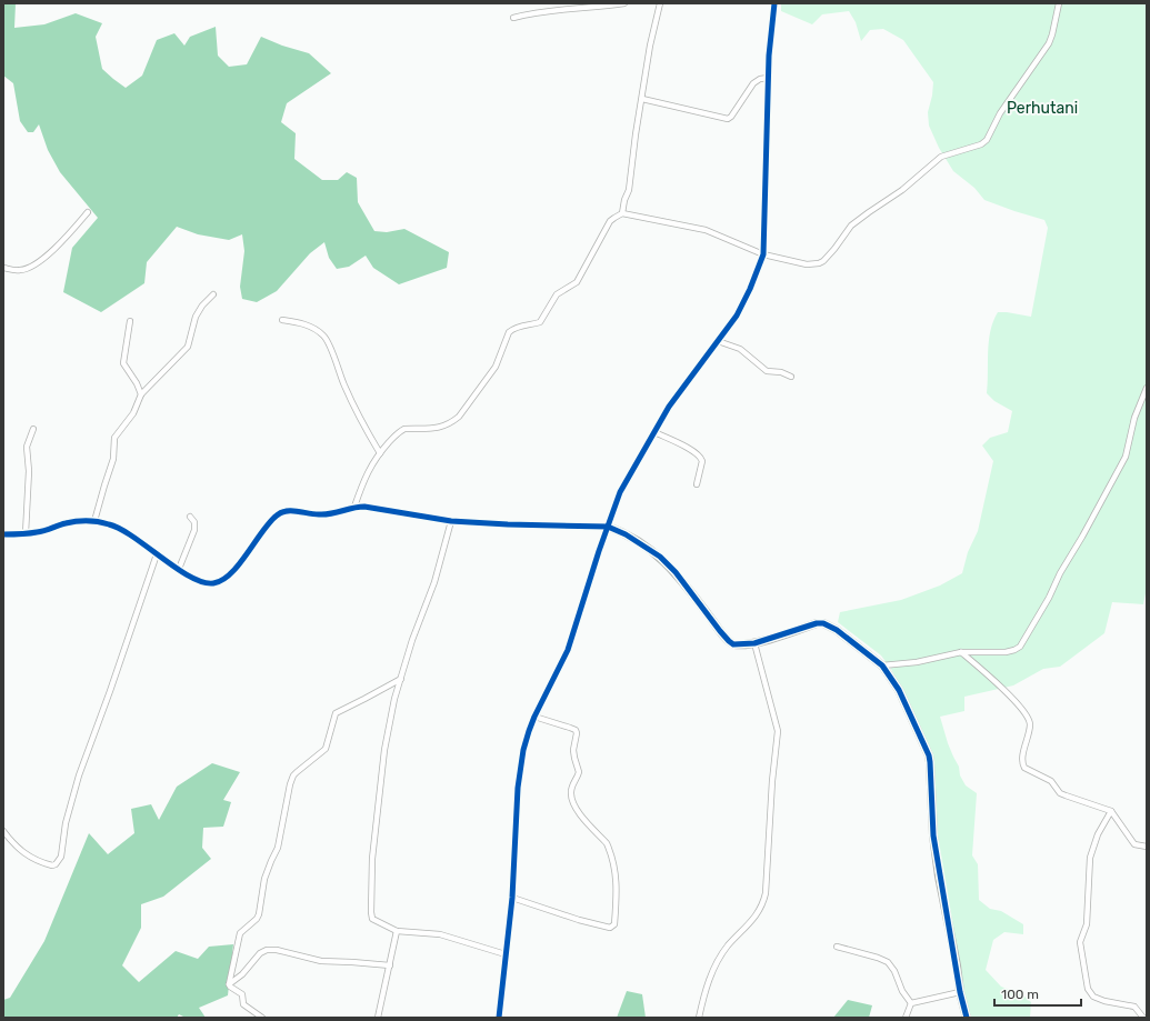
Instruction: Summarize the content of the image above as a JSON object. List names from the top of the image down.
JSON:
{
  "parks": ["Perhutani"],
  "scale_bar": "100 m"
}
